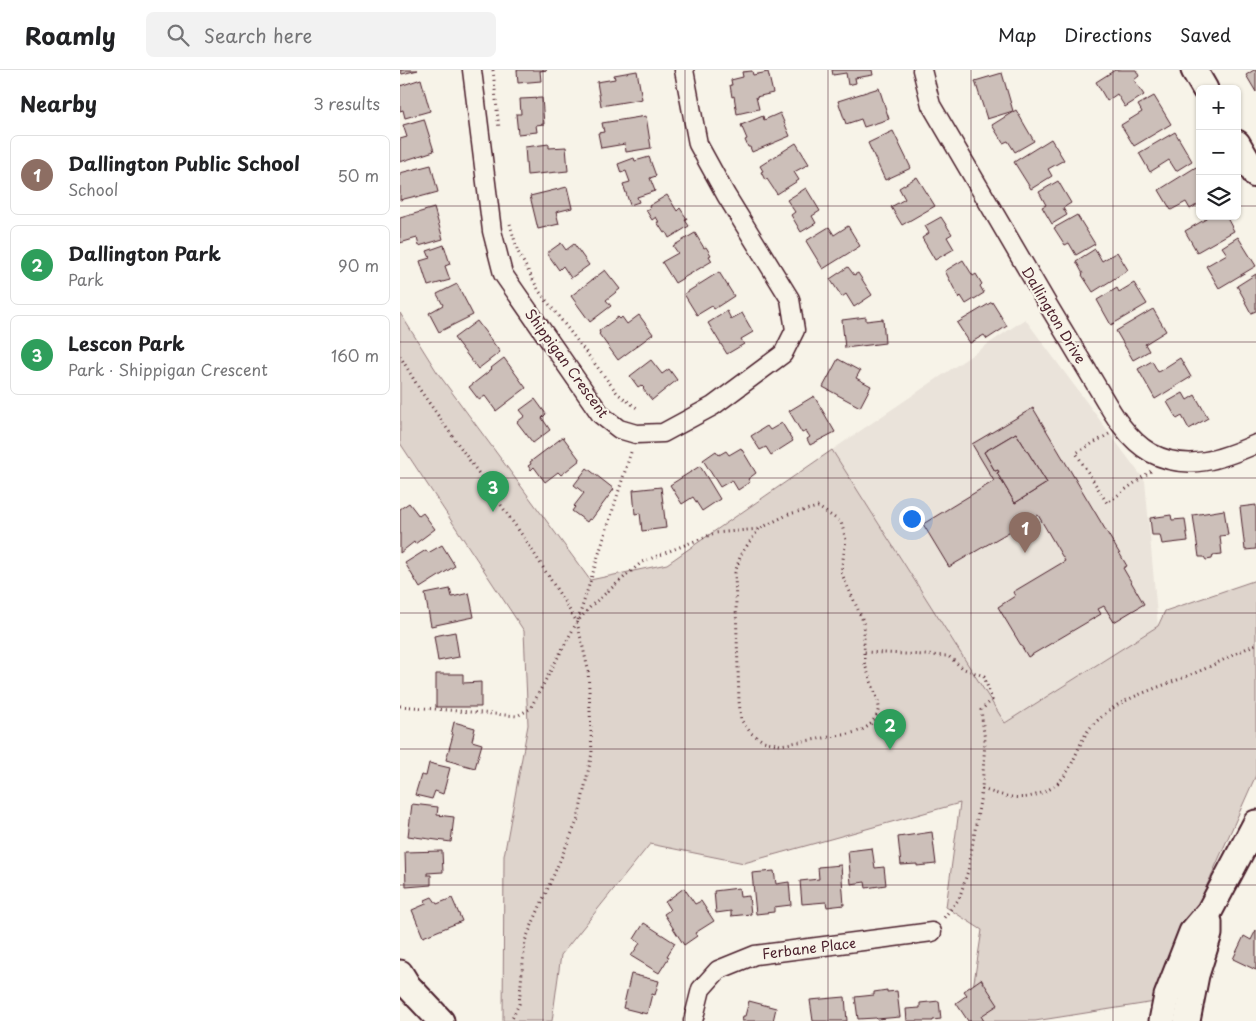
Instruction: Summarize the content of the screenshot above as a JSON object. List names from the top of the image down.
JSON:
{
  "streets": {
    "street": ["Dallington Drive", "Shippigan Crescent", "Ferbane Place"]
  },
  "page": {
    "header": "Roamly",
    "search": "Search here",
    "nav": ["Map", "Directions", "Saved"],
    "heading": ["Nearby", "3 results"],
    "map_buttons": ["+", "−"],
    "list": [
      {
        "mark": "1",
        "name": "Dallington Public School",
        "note": "School",
        "value": "50 m"
      },
      {
        "mark": "2",
        "name": "Dallington Park",
        "note": "Park",
        "value": "90 m"
      },
      {
        "mark": "3",
        "name": "Lescon Park",
        "note": "Park · Shippigan Crescent",
        "value": "160 m"
      }
    ],
    "pins": ["3", "1", "2"]
  }
}
